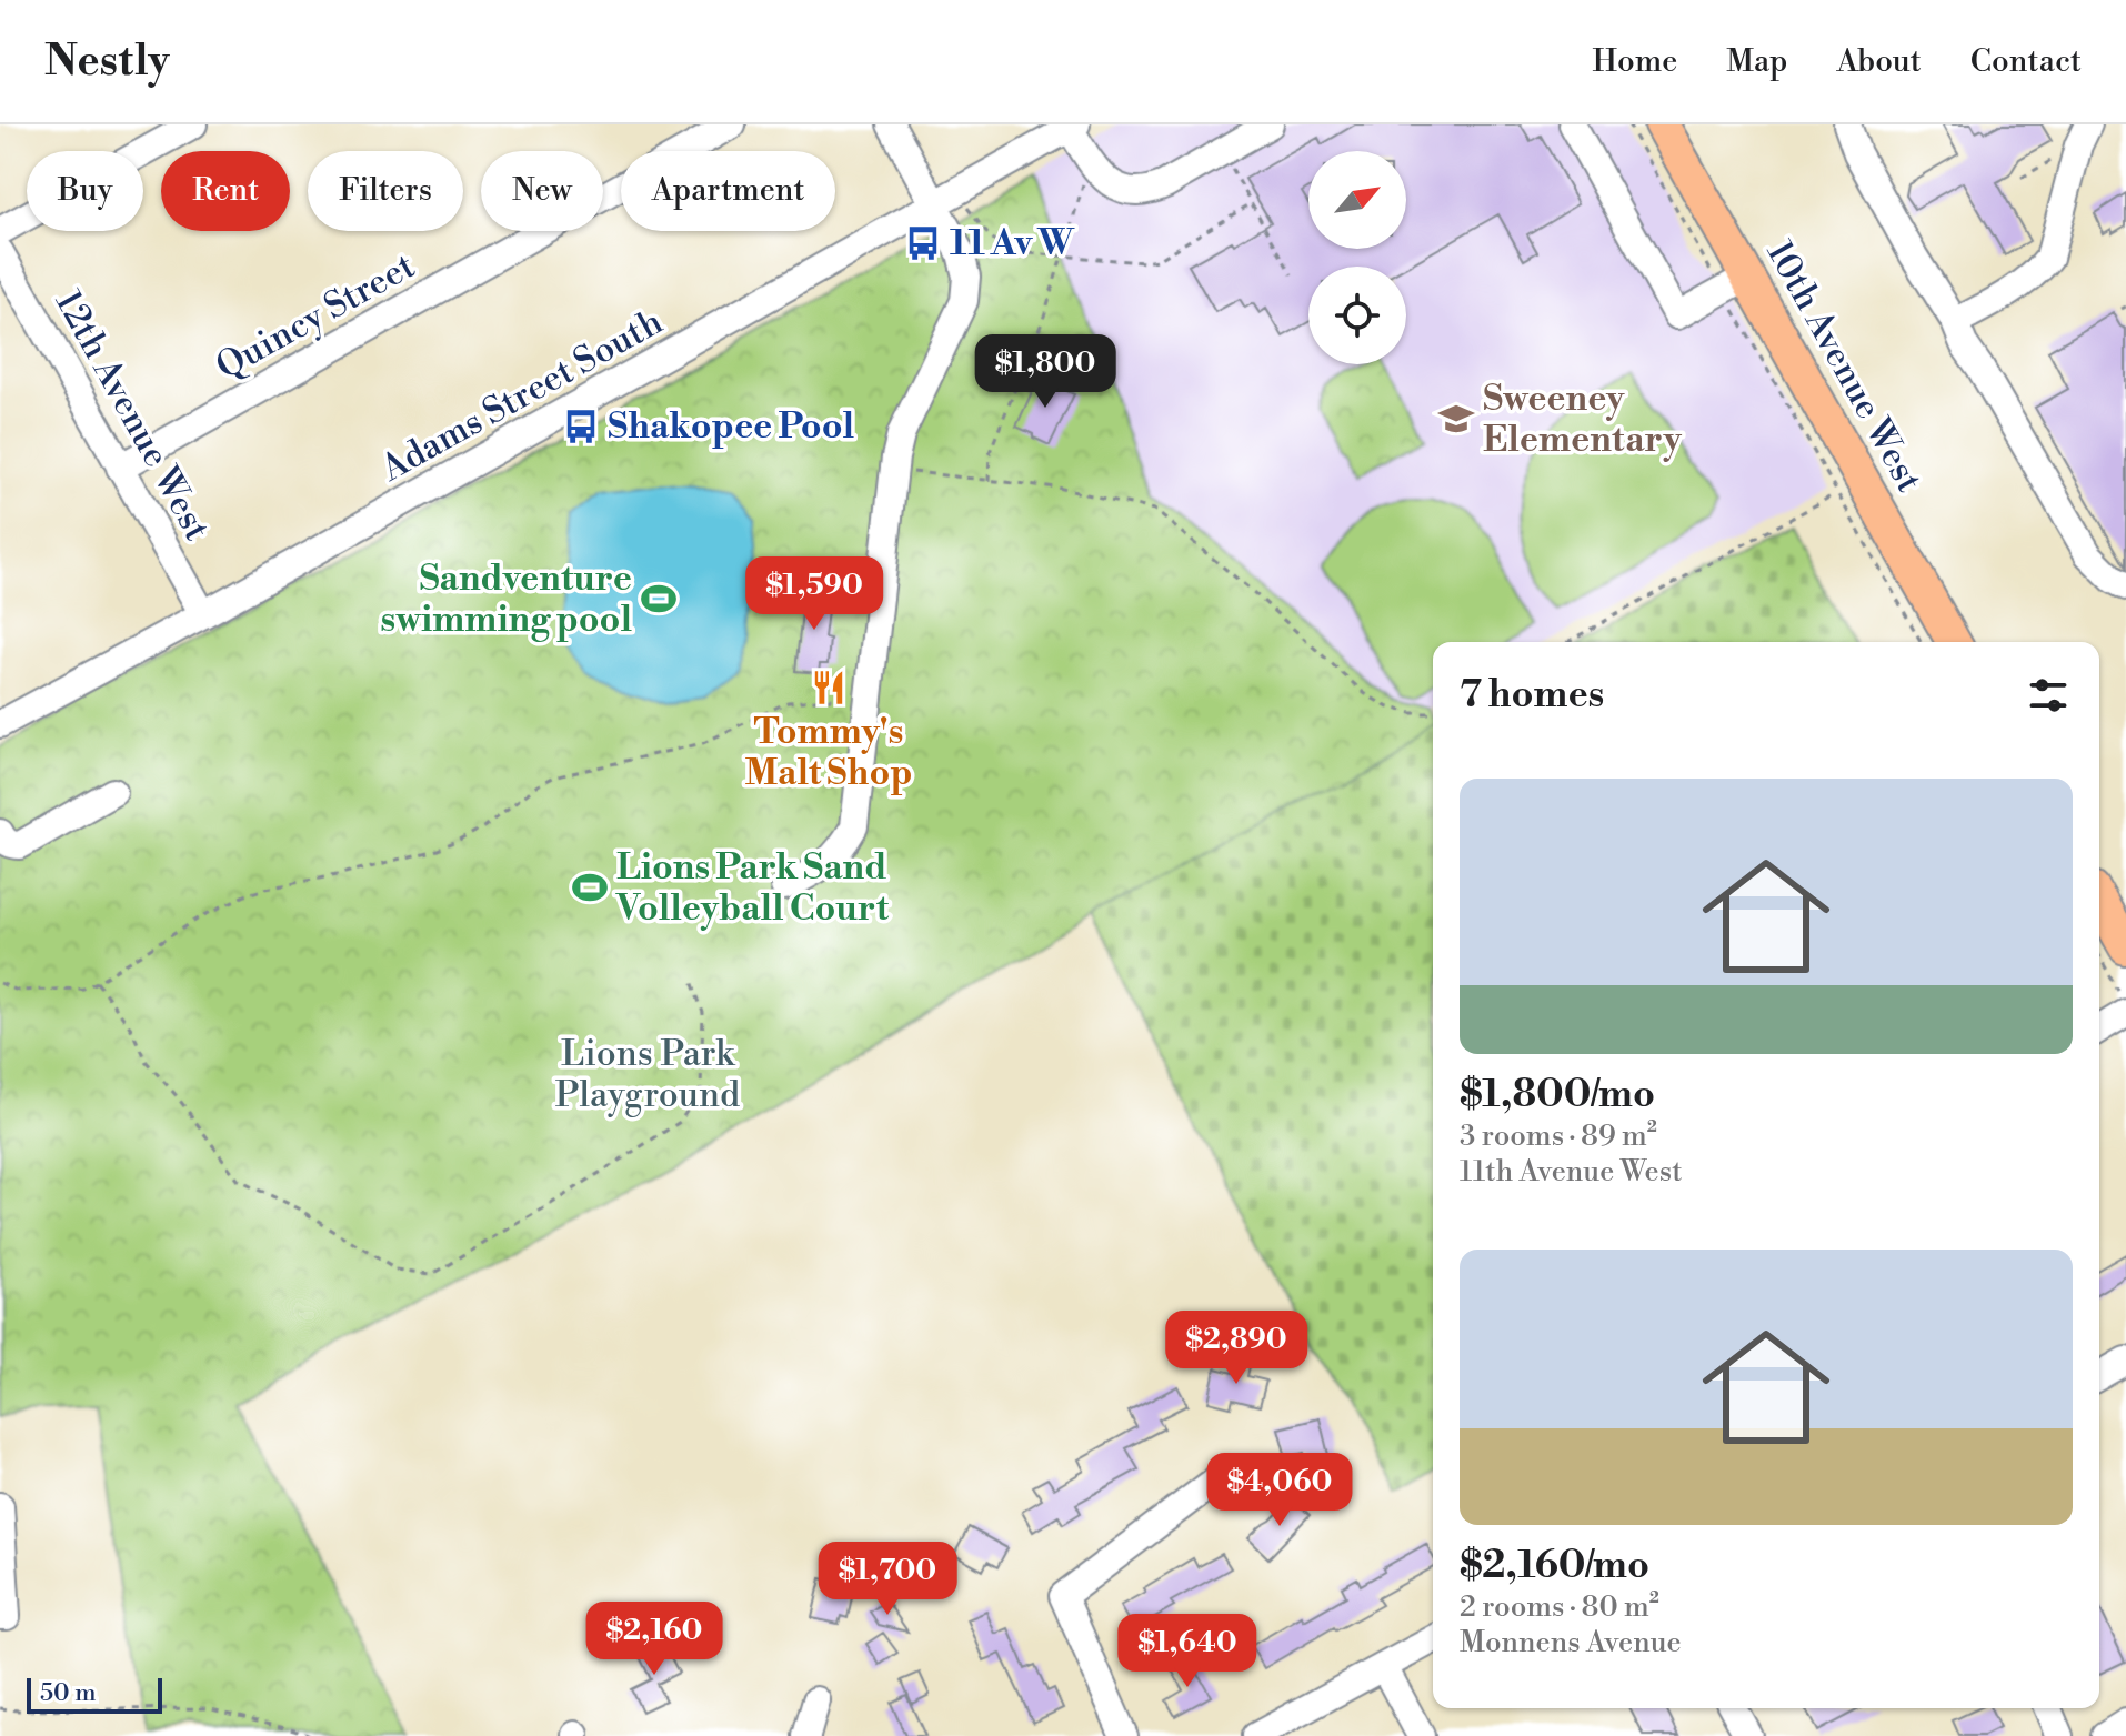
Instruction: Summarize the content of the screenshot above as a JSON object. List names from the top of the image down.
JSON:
{
  "streets": {
    "main road": ["10th Avenue West"],
    "street": ["Quincy Street", "Adams Street South", "12th Avenue West"]
  },
  "crossings": [
    ["Quincy Street", "12th Avenue West"],
    ["Adams Street South", "12th Avenue West"]
  ],
  "parks": ["Lions Park Playground"],
  "places": {
    "bus stop": ["11 Av W", "Shakopee Pool"],
    "school or university": ["Sweeney Elementary"],
    "sports": ["Sandventure swimming pool", "Lions Park Sand Volleyball Court"],
    "restaurant": ["Tommy's Malt Shop"]
  },
  "scale_bar": "50 m",
  "north": "top right",
  "page": {
    "header": "Nestly",
    "nav": [
      "Home",
      "Map",
      "About",
      "Contact"
    ],
    "chip": [
      "Buy",
      "Rent",
      "Filters",
      "New",
      "Apartment"
    ],
    "price": [
      "$1,800",
      "$1,590",
      "$2,890",
      "$4,060",
      "$1,700",
      "$2,160",
      "$1,640"
    ],
    "heading": "7 homes",
    "list": [
      {
        "name": "$1,800/mo",
        "note": "3 rooms · 89 m² · 11th Avenue West"
      },
      {
        "name": "$2,160/mo",
        "note": "2 rooms · 80 m² · Monnens Avenue"
      }
    ],
    "scale": "50 m"
  }
}
